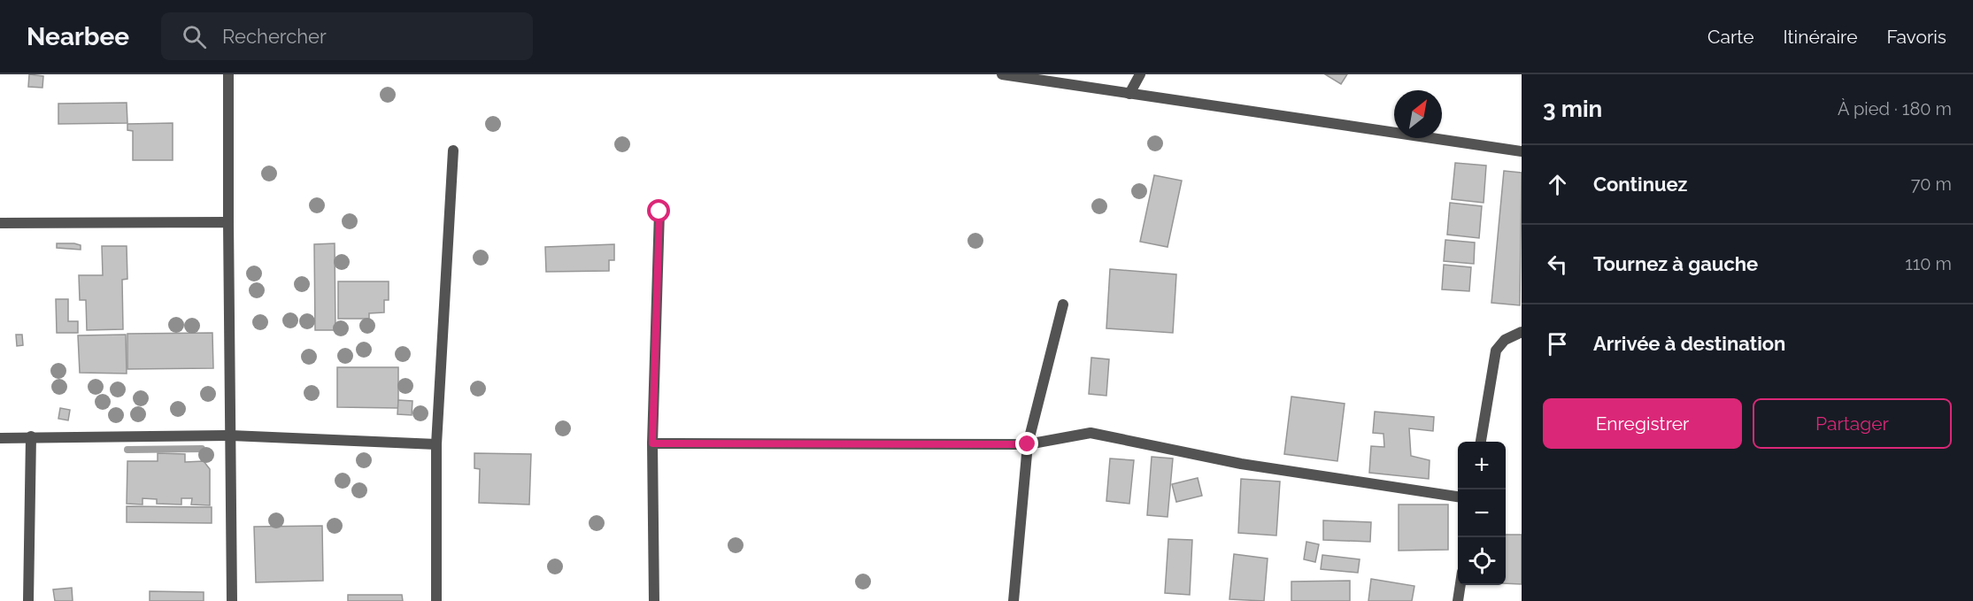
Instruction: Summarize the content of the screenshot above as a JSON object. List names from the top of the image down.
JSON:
{
  "north": "top right",
  "page": {
    "header": "Nearbee",
    "search": "Rechercher",
    "nav": ["Carte", "Itinéraire", "Favoris"],
    "heading": ["3 min", "À pied · 180 m"],
    "list": [
      ["Continuez", "70 m"],
      ["Tournez à gauche", "110 m"],
      "Arrivée à destination"
    ],
    "buttons": ["Enregistrer", "Partager"],
    "map_buttons": ["+", "−"]
  }
}
